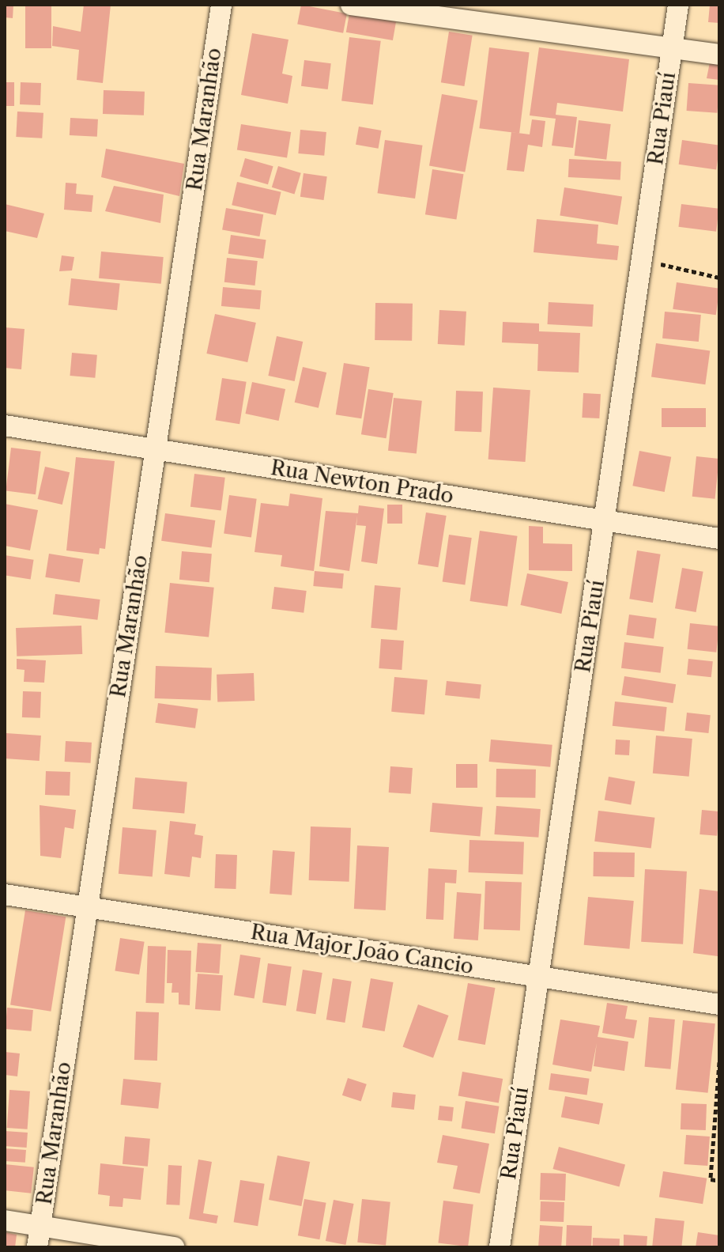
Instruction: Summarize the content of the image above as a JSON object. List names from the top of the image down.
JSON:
{
  "streets": {
    "street": [
      "Rua Piauí",
      "Rua Maranhão",
      "Rua Newton Prado",
      "Rua Major João Cancio"
    ]
  },
  "crossings": [
    ["Rua Piauí", "Rua Newton Prado"],
    ["Rua Piauí", "Rua Major João Cancio"],
    ["Rua Maranhão", "Rua Newton Prado"],
    ["Rua Maranhão", "Rua Major João Cancio"]
  ]
}
